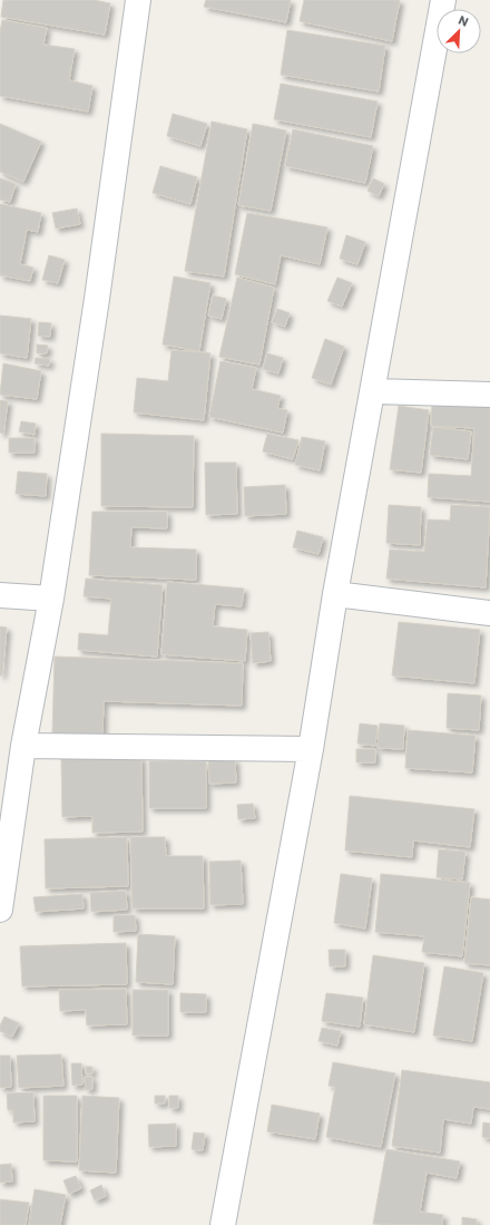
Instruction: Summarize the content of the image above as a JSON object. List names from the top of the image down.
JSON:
{
  "north": "top right"
}
